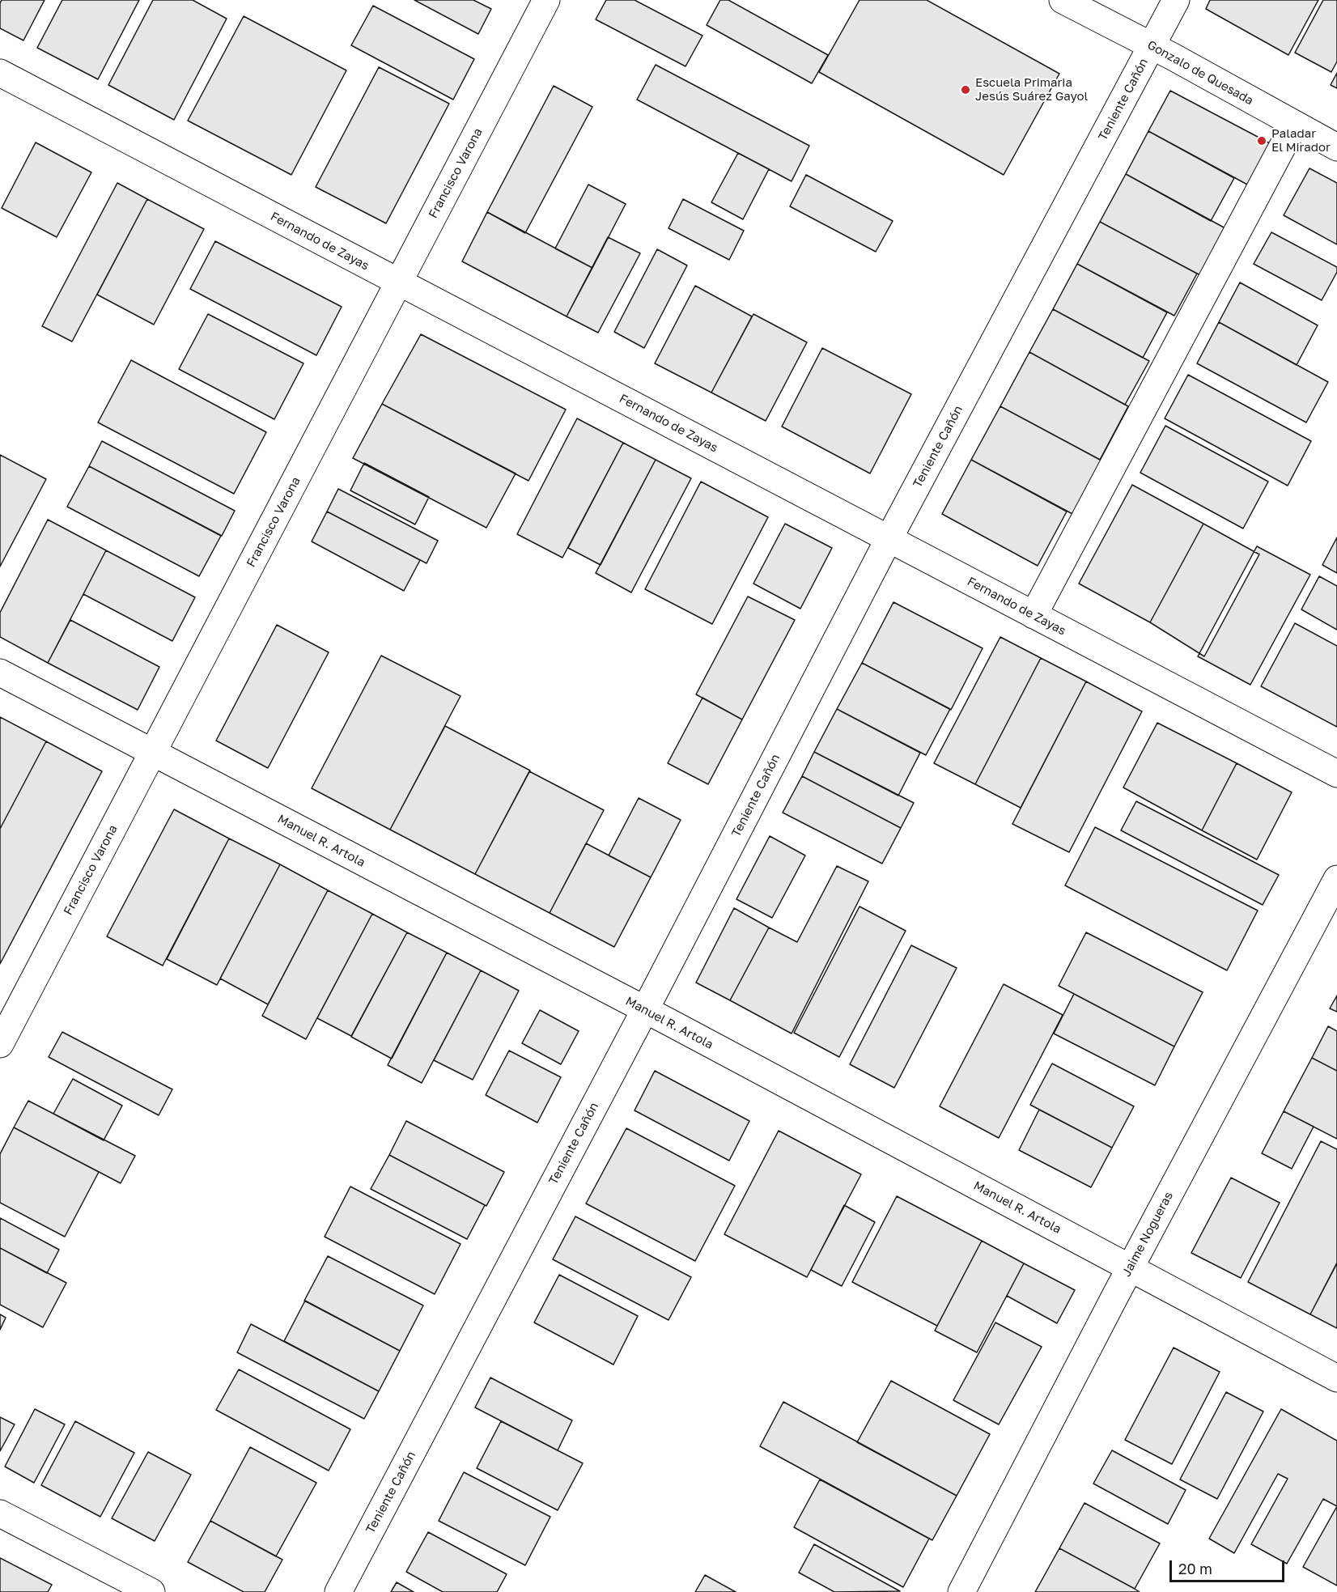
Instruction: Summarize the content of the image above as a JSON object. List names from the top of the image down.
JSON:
{
  "streets": {
    "street": [
      "Gonzalo de Quesada",
      "Teniente Cañón",
      "Francisco Varona",
      "Fernando de Zayas",
      "Manuel R. Artola",
      "Jaime Nogueras"
    ]
  },
  "crossings": [
    ["Gonzalo de Quesada", "Teniente Cañón"],
    ["Teniente Cañón", "Fernando de Zayas"],
    ["Teniente Cañón", "Manuel R. Artola"],
    ["Francisco Varona", "Fernando de Zayas"],
    ["Francisco Varona", "Manuel R. Artola"],
    ["Manuel R. Artola", "Jaime Nogueras"]
  ],
  "places": ["Escuela Primaria Jesús Suárez Gayol", "Paladar El Mirador"],
  "scale_bar": "20 m"
}
